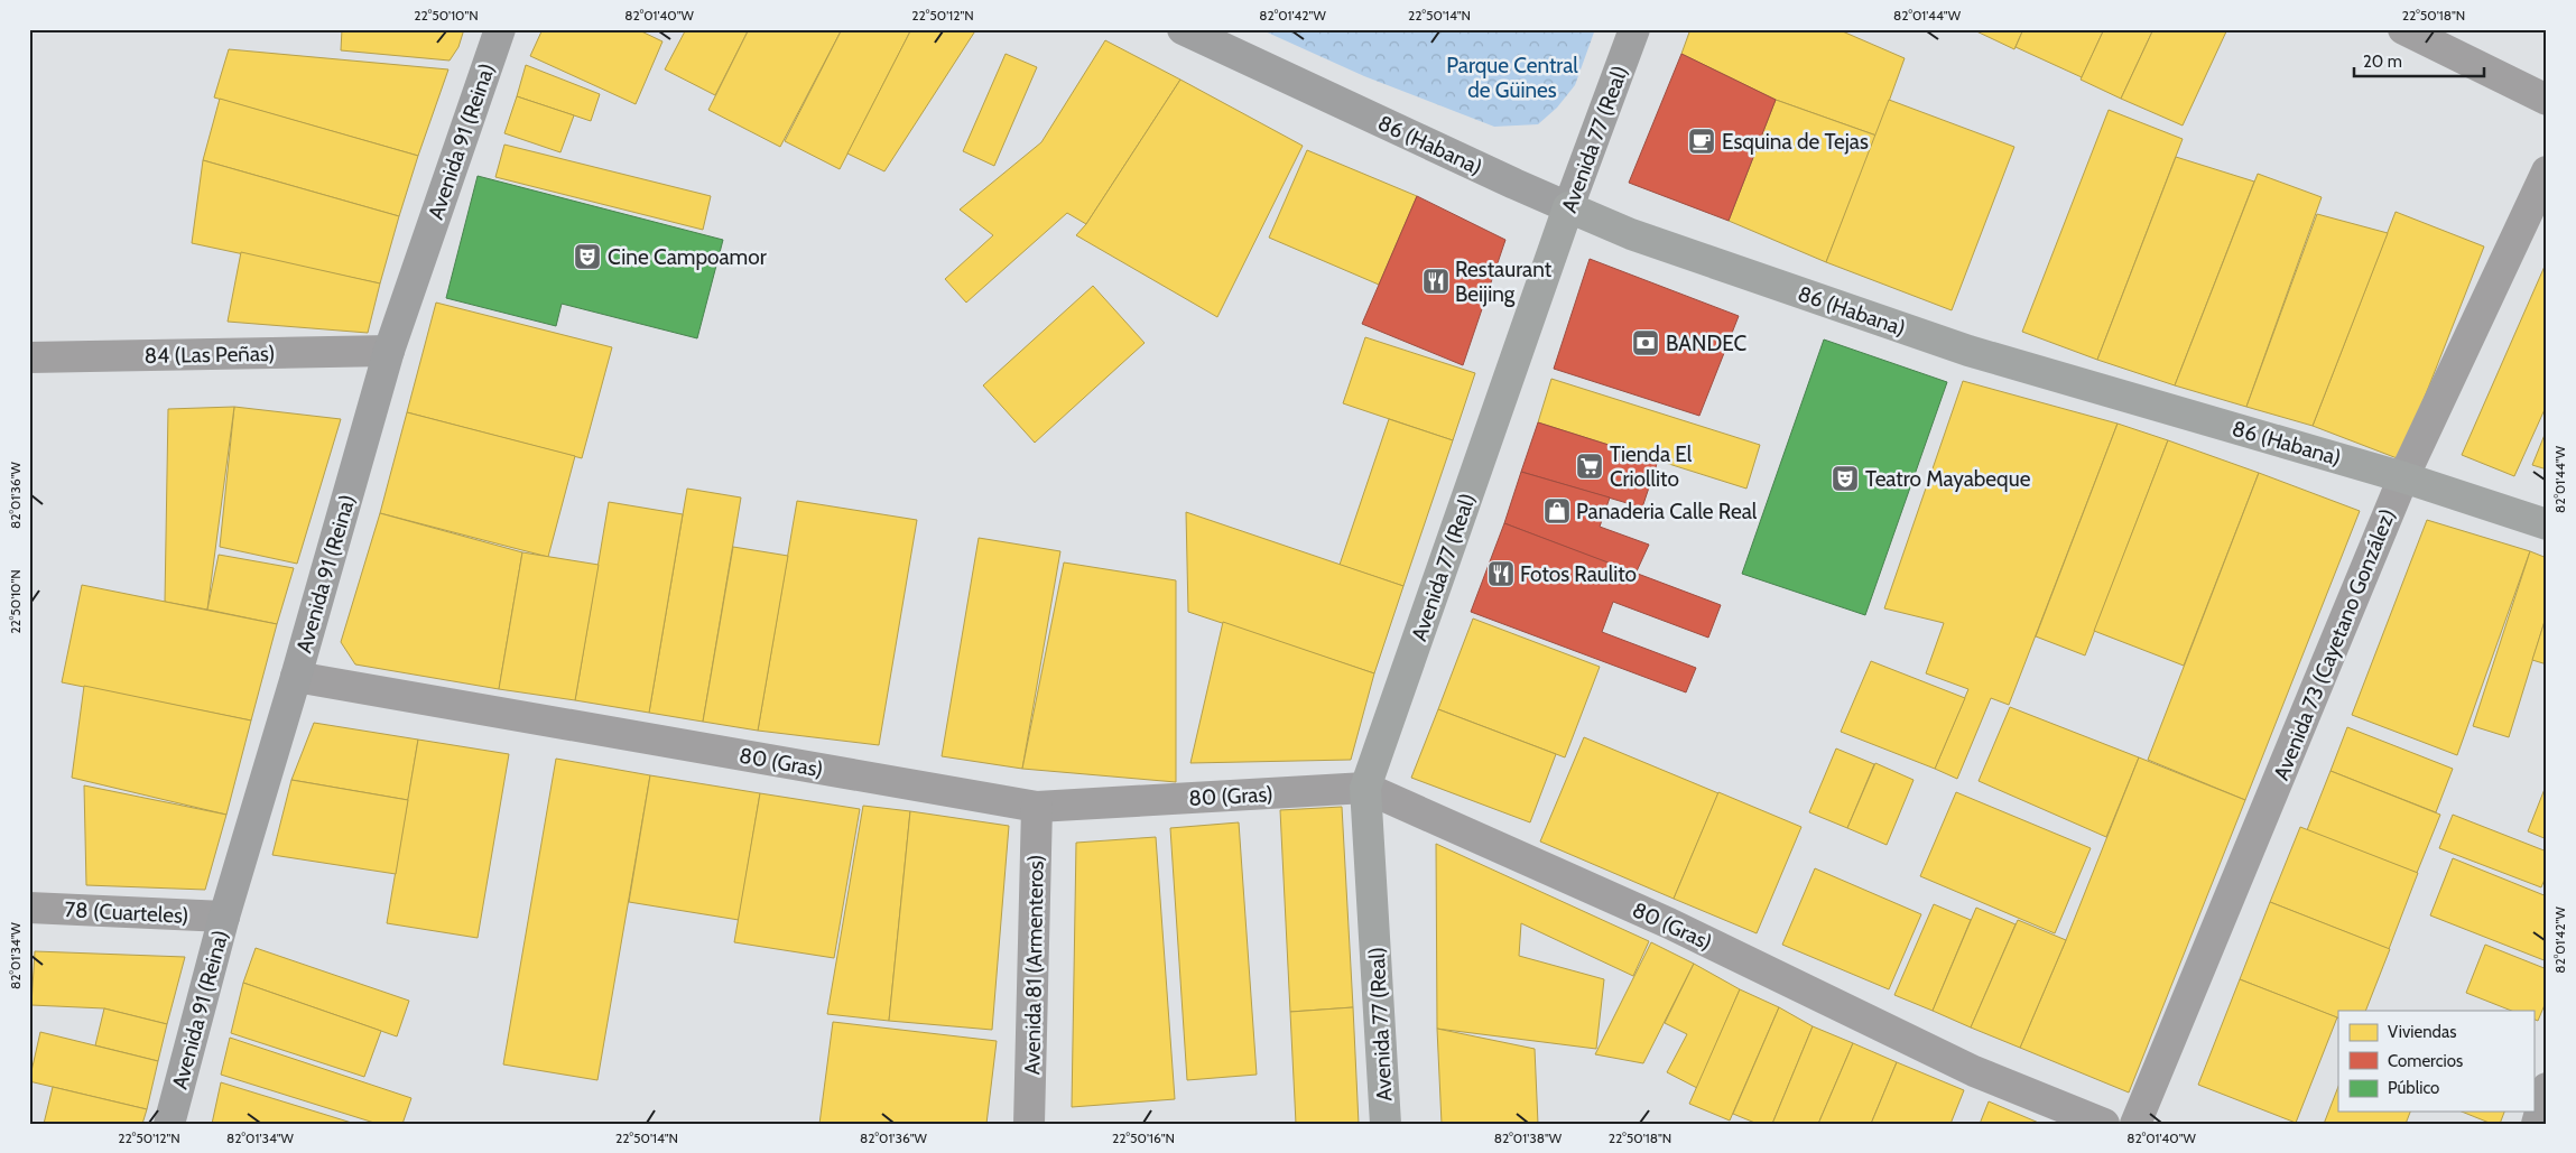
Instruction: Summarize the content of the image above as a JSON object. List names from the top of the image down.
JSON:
{
  "streets": {
    "main road": ["Avenida 77 (Real)", "Avenida 91 (Reina)", "86 (Habana)"],
    "street": [
      "84 (Las Peñas)",
      "Avenida 73 (Cayetano González)",
      "80 (Gras)",
      "78 (Cuarteles)",
      "Avenida 81 (Armenteros)"
    ]
  },
  "crossings": [
    ["Avenida 77 (Real)", "86 (Habana)"],
    ["Avenida 77 (Real)", "80 (Gras)"],
    ["Avenida 91 (Reina)", "84 (Las Peñas)"],
    ["Avenida 91 (Reina)", "80 (Gras)"],
    ["Avenida 91 (Reina)", "78 (Cuarteles)"],
    ["86 (Habana)", "Avenida 73 (Cayetano González)"],
    ["80 (Gras)", "Avenida 81 (Armenteros)"]
  ],
  "parks": ["Parque Central de Güines"],
  "places": {
    "cafe": ["Esquina de Tejas"],
    "theatre": ["Cine Campoamor", "Teatro Mayabeque"],
    "restaurant": ["Restaurant Beijing", "Fotos Raulito"],
    "bank": ["BANDEC"],
    "supermarket": ["Tienda El Criollito"],
    "shop": ["Panaderia Calle Real"]
  },
  "legend": ["Viviendas", "Comercios", "Público"],
  "scale_bar": "20 m",
  "coordinates": [
    "22°50'10\"N",
    "82°01'40\"W",
    "22°50'12\"N",
    "82°01'42\"W",
    "22°50'14\"N",
    "82°01'44\"W",
    "22°50'18\"N",
    "82°01'36\"W",
    "82°01'34\"W",
    "22°50'16\"N",
    "82°01'38\"W"
  ]
}
